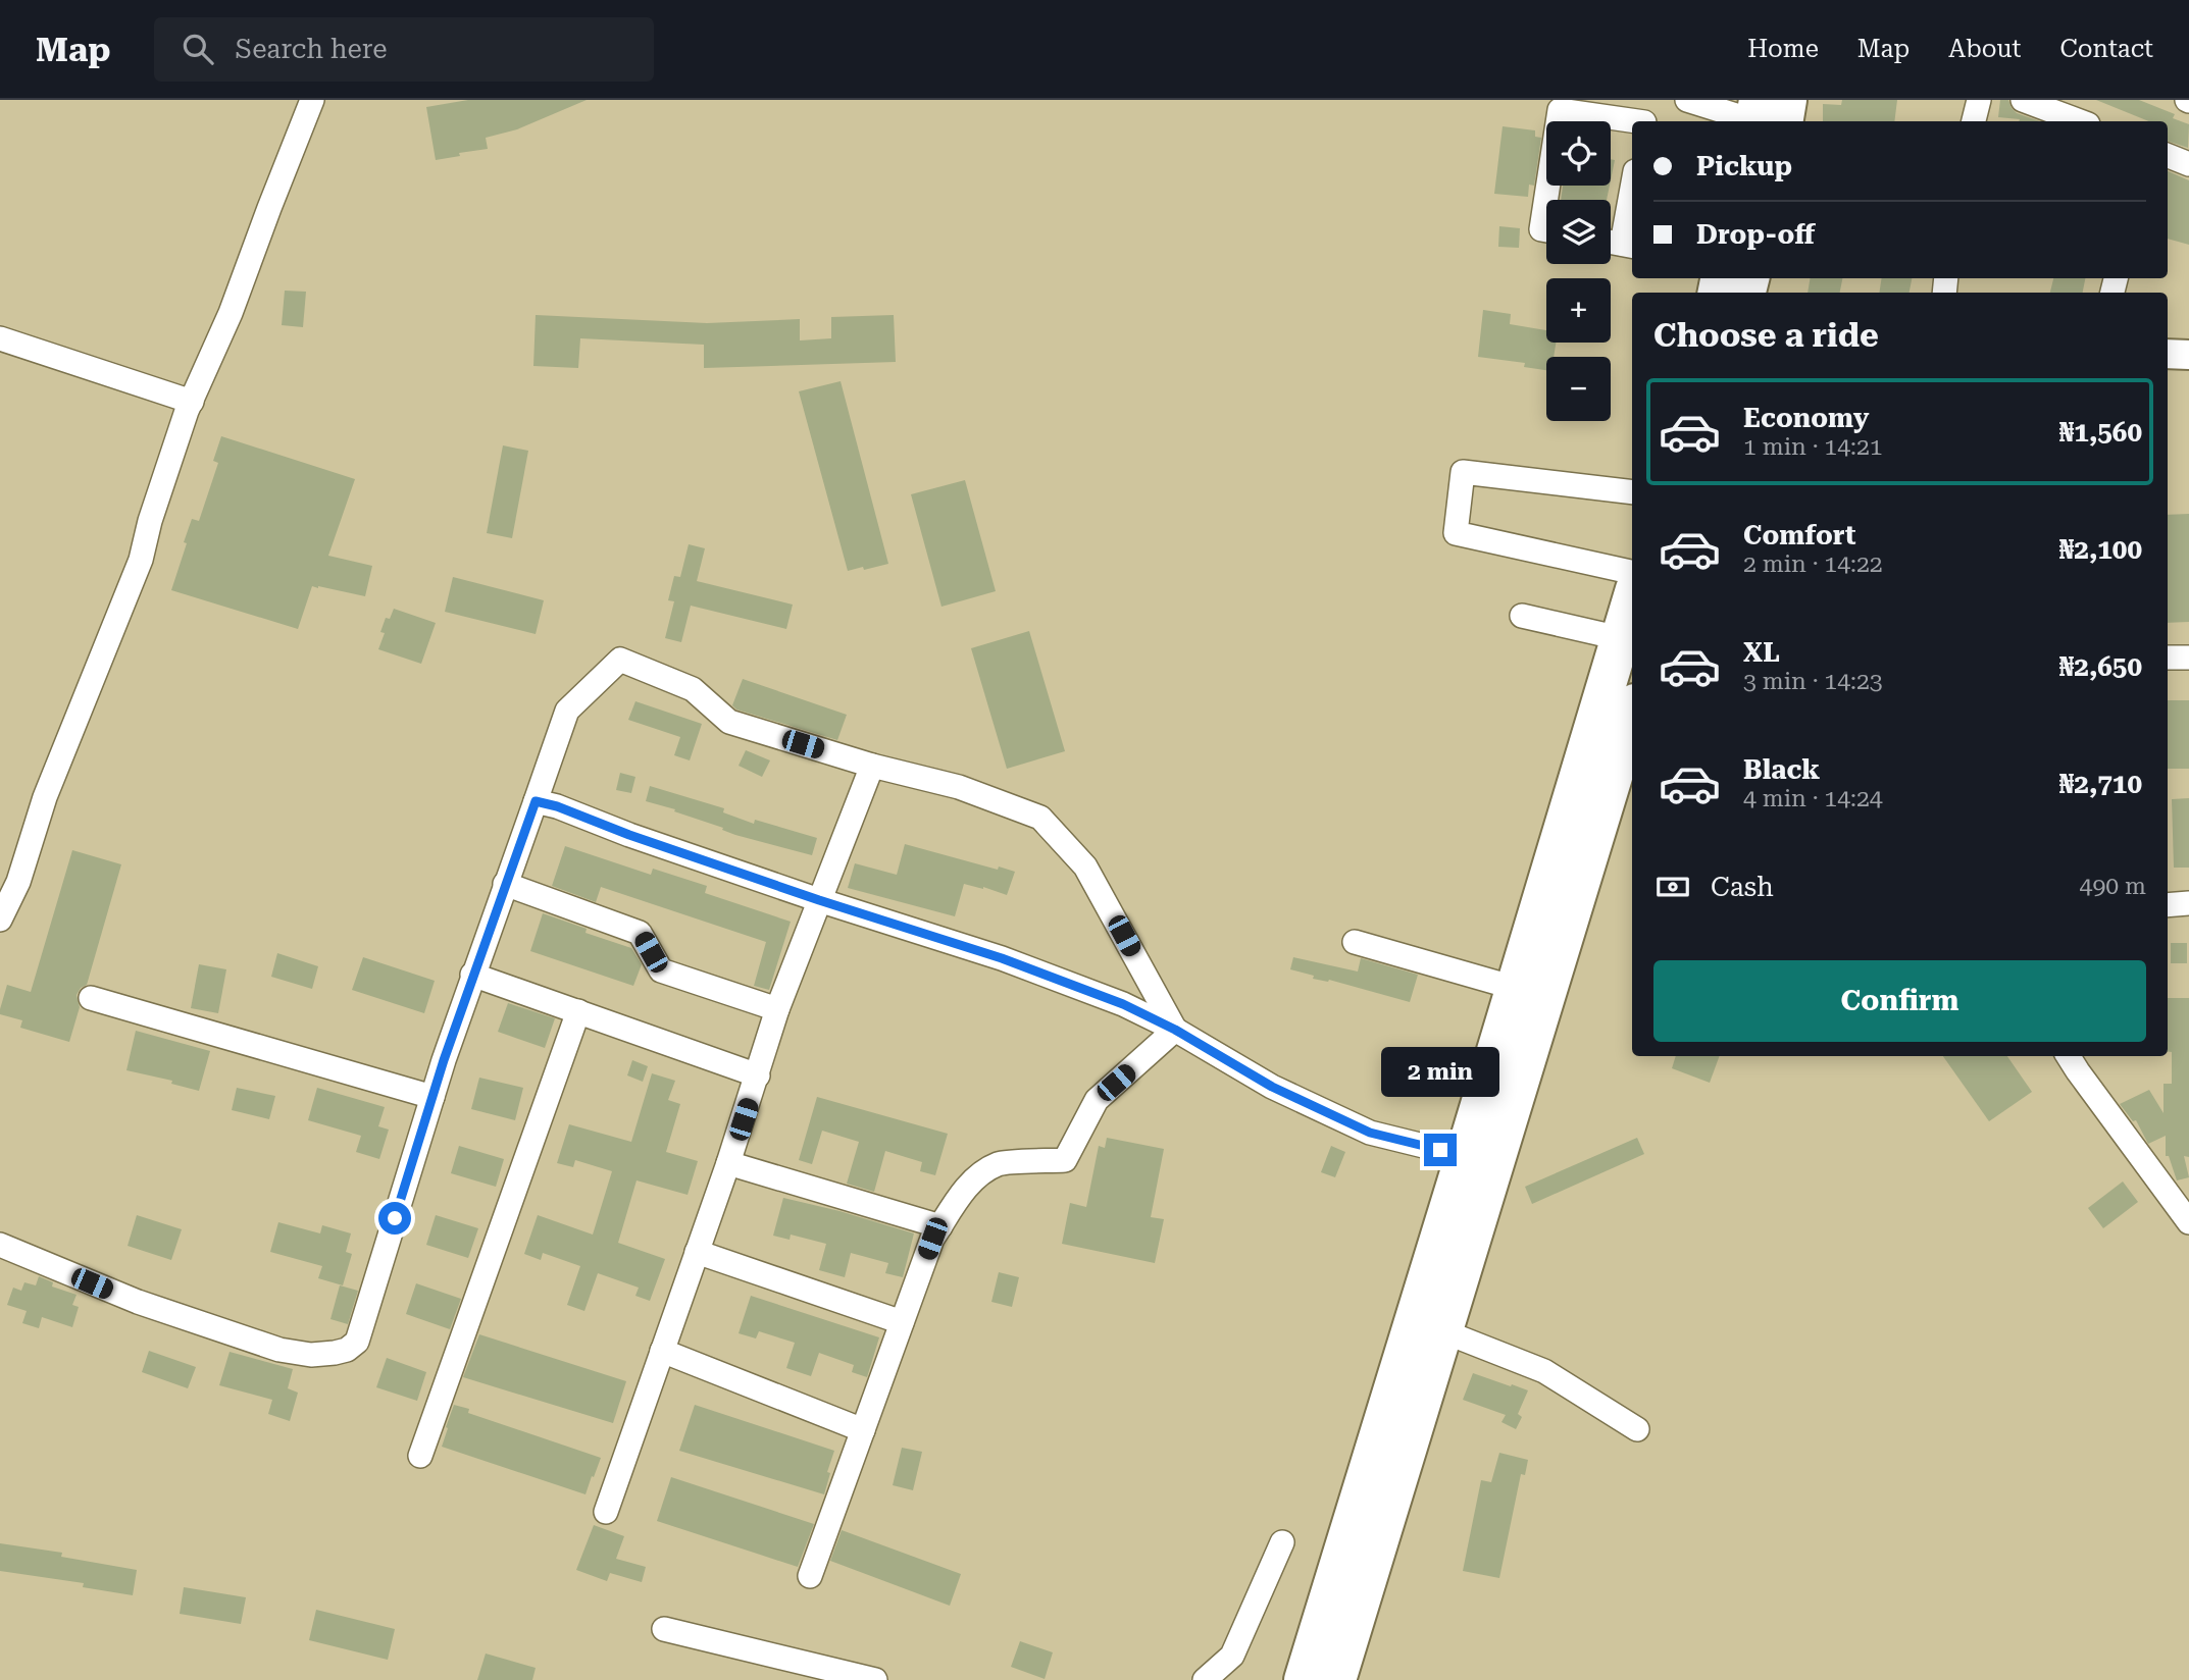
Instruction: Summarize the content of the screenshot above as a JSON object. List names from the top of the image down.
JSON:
{
  "page": {
    "header": "Map",
    "search": "Search here",
    "nav": [
      "Home",
      "Map",
      "About",
      "Contact"
    ],
    "map_buttons": ["+", "−"],
    "banner": ["Pickup", "Drop-off"],
    "heading": "Choose a ride",
    "list": [
      {
        "name": "Economy",
        "note": "1 min · 14:21",
        "value": "₦1,560"
      },
      {
        "name": "Comfort",
        "note": "2 min · 14:22",
        "value": "₦2,100"
      },
      {
        "name": "XL",
        "note": "3 min · 14:23",
        "value": "₦2,650"
      },
      {
        "name": "Black",
        "note": "4 min · 14:24",
        "value": "₦2,710"
      }
    ],
    "pay": ["Cash", "490 m"],
    "buttons": "Confirm",
    "bubble": "2 min"
  }
}
